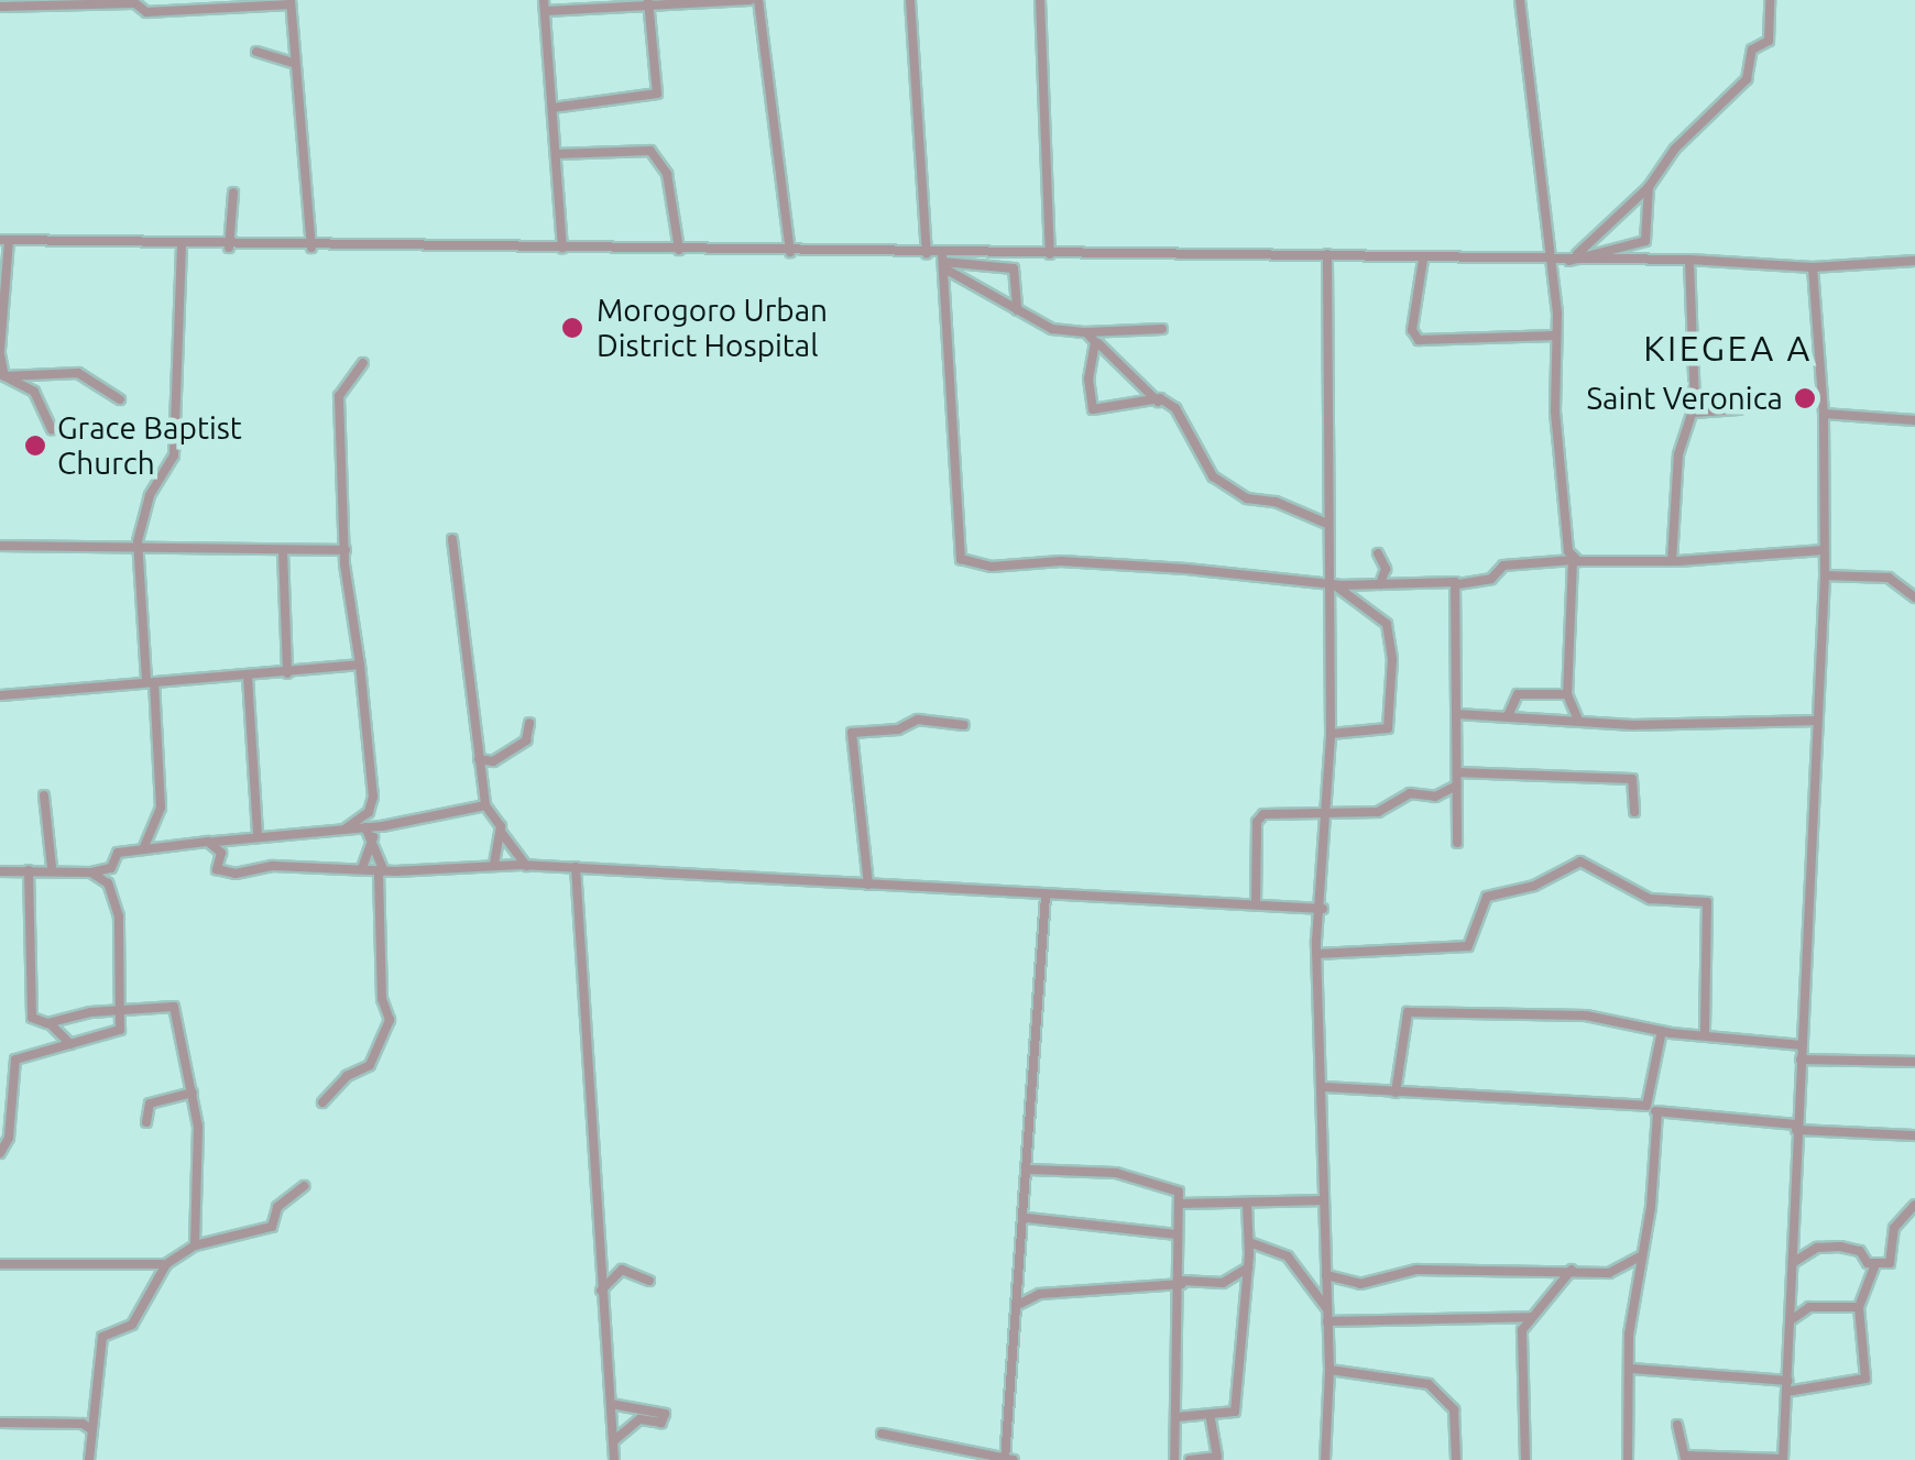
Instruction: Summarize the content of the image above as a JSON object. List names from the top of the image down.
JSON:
{
  "districts": ["KIEGEA A"],
  "places": ["Morogoro Urban District Hospital", "Saint Veronica", "Grace Baptist Church"]
}
